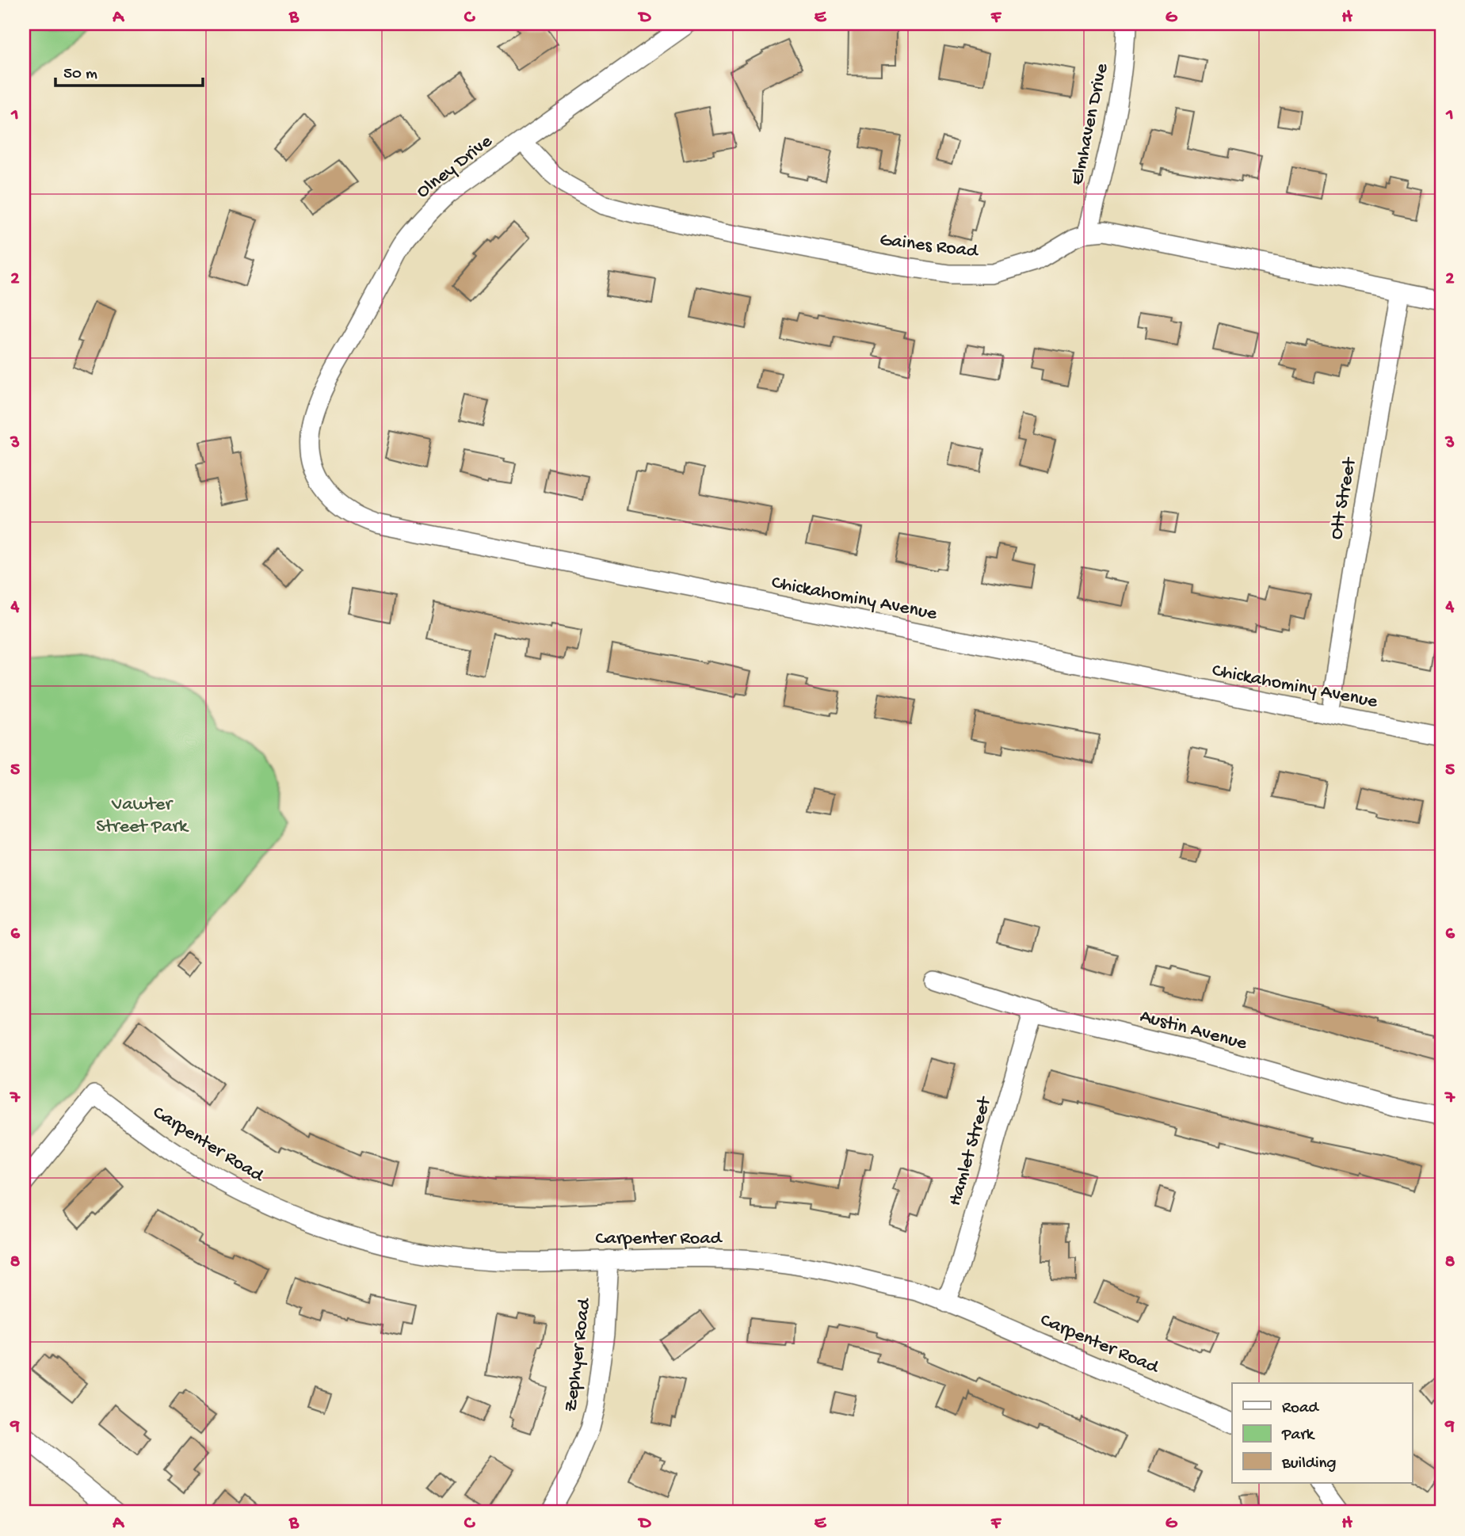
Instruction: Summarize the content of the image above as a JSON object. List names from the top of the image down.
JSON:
{
  "streets": {
    "street": [
      "Elmhaven Drive",
      "Olney Drive",
      "Gaines Road",
      "Ott Street",
      "Chickahominy Avenue",
      "Austin Avenue",
      "Carpenter Road",
      "Hamlet Street",
      "Zephyer Road"
    ]
  },
  "crossings": [
    ["Elmhaven Drive", "Gaines Road"],
    ["Olney Drive", "Gaines Road"],
    ["Olney Drive", "Chickahominy Avenue"],
    ["Gaines Road", "Ott Street"],
    ["Ott Street", "Chickahominy Avenue"],
    ["Austin Avenue", "Hamlet Street"],
    ["Carpenter Road", "Hamlet Street"],
    ["Carpenter Road", "Zephyer Road"]
  ],
  "parks": ["Vawter Street Park"],
  "legend": ["Road", "Park", "Building"],
  "scale_bar": "50 m",
  "grid": {
    "columns": [
      "A",
      "B",
      "C",
      "D",
      "E",
      "F",
      "G",
      "H"
    ],
    "rows": [
      "1",
      "2",
      "3",
      "4",
      "5",
      "6",
      "7",
      "8",
      "9"
    ]
  }
}
